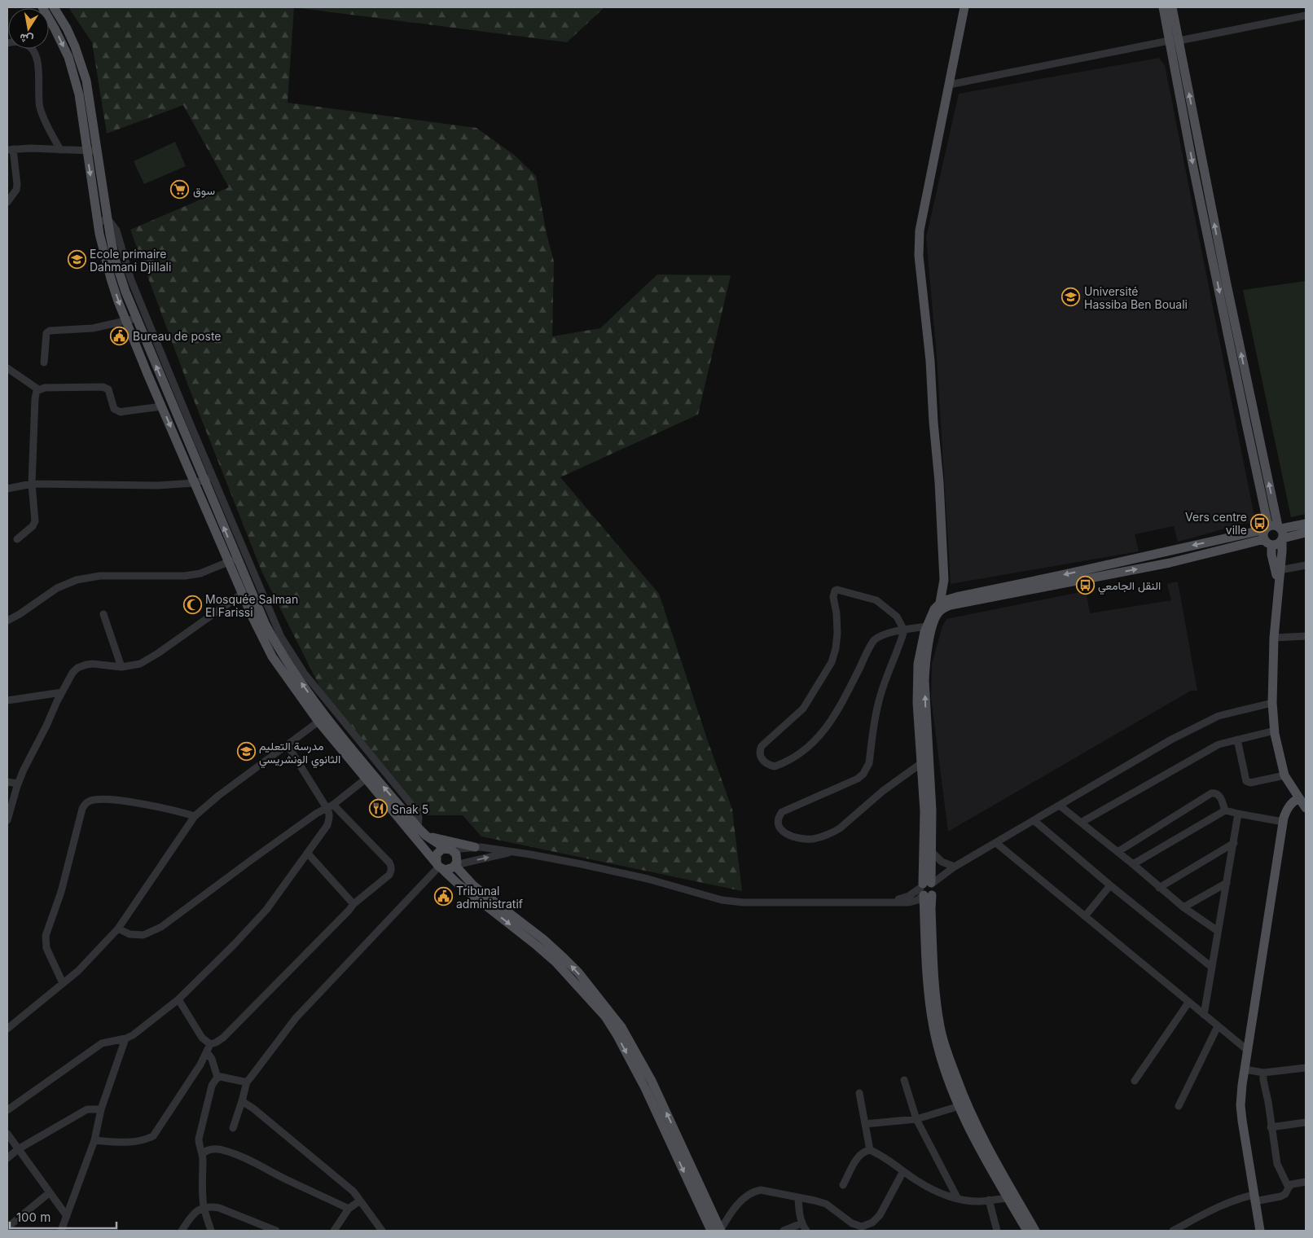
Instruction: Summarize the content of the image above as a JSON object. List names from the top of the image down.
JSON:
{
  "places": {
    "supermarket": ["سوق"],
    "school or university": ["Ecole primaire Dahmani Djillali", "Université Hassiba Ben Bouali", "مدرسة التعليم الثانوي الونشريسي"],
    "public building": ["Bureau de poste", "Tribunal administratif"],
    "bus stop": ["Vers centre ville", "النقل الجامعي"],
    "mosque": ["Mosquée Salman El Farissi"],
    "restaurant": ["Snak 5"]
  },
  "scale_bar": "100 m",
  "north": "bottom"
}
